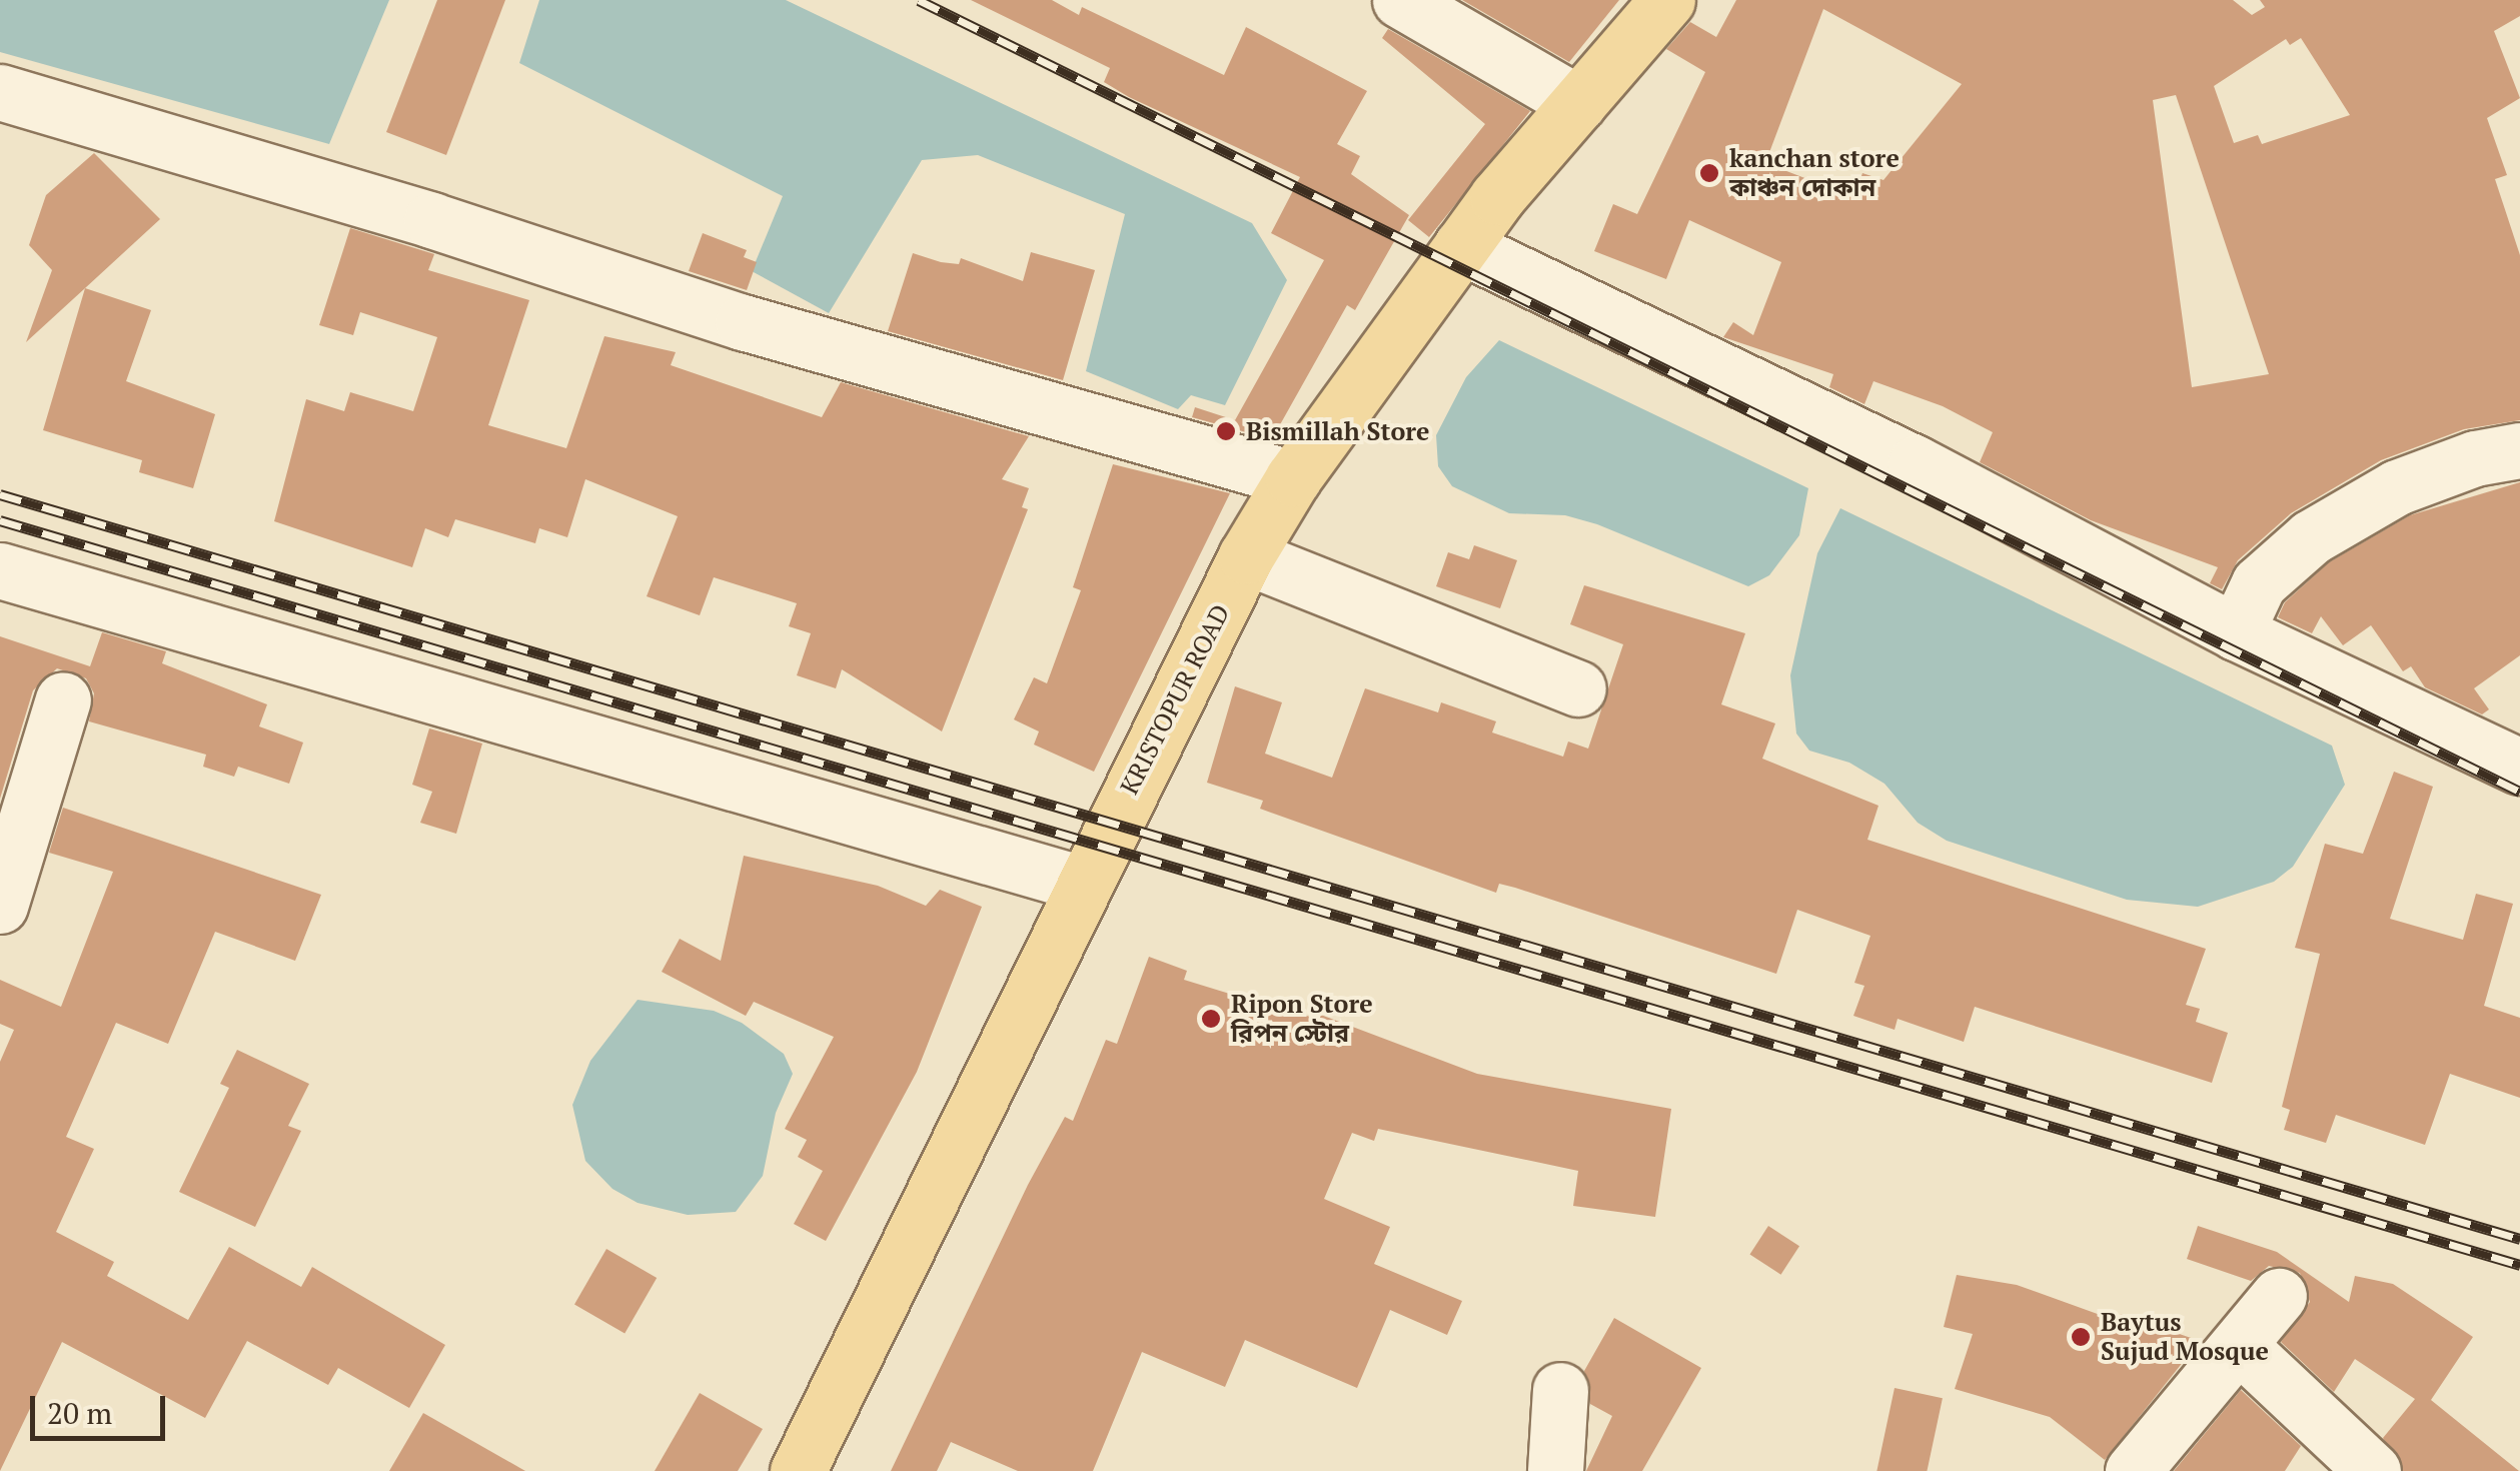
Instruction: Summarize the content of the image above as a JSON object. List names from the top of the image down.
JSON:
{
  "streets": {
    "main road": ["KRISTOPUR ROAD"]
  },
  "places": [
    "kanchan store কাঞ্চন দোকান",
    "Bismillah Store",
    "Ripon Store রিপন স্টোর",
    "Baytus Sujud Mosque"
  ],
  "scale_bar": "20 m"
}
